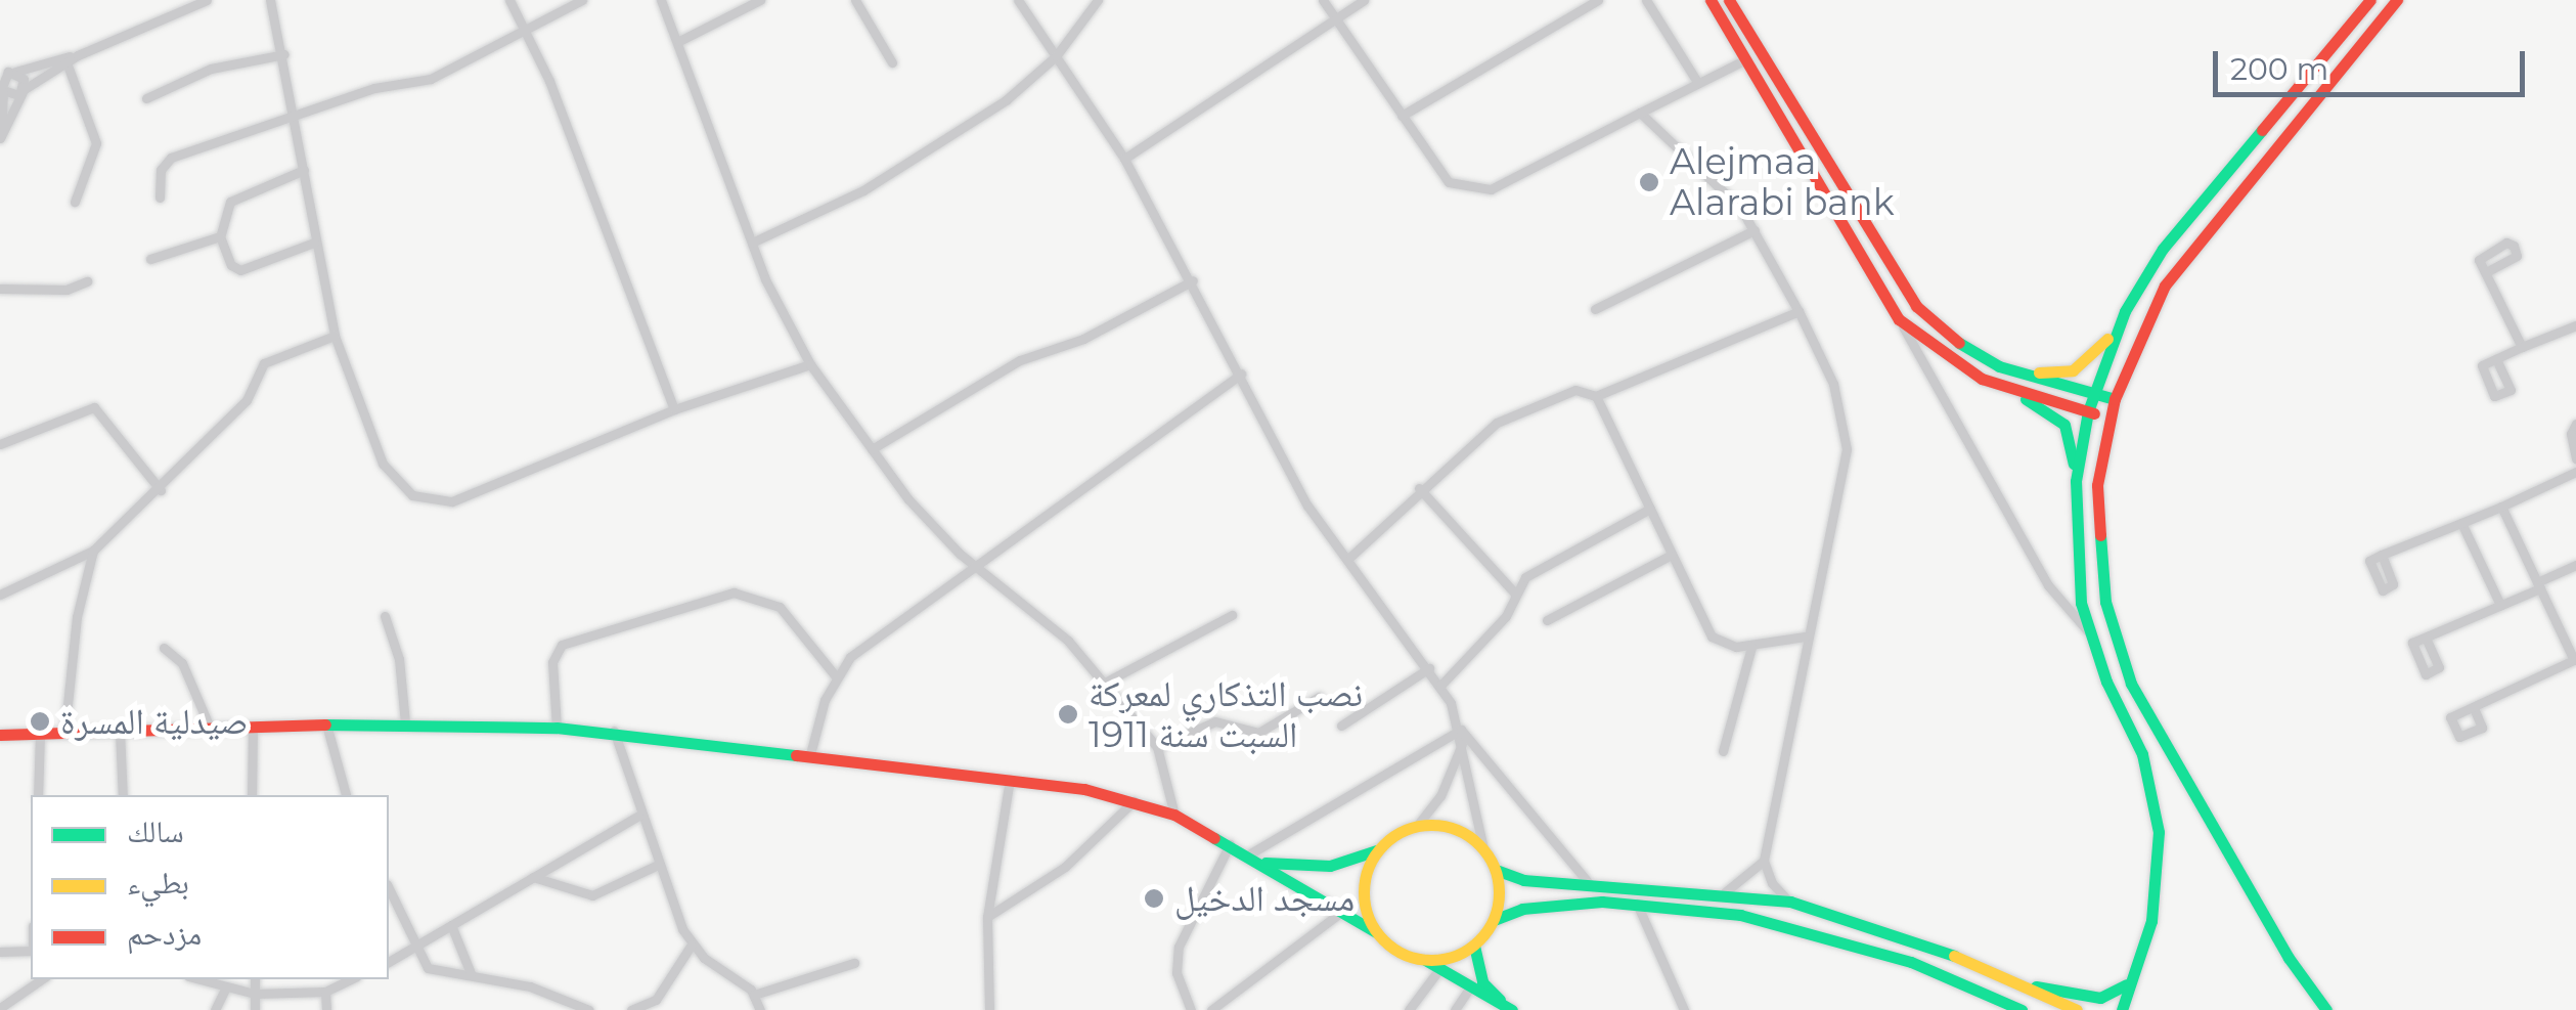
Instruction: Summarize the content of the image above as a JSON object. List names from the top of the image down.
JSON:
{
  "places": [
    "Alejmaa Alarabi bank",
    "نصب التذكاري لمعركة السبت سنة 1911",
    "صيدلية المسرة",
    "مسجد الدخيل"
  ],
  "legend": ["سالك", "بطيء", "مزدحم"],
  "scale_bar": "200 m"
}
